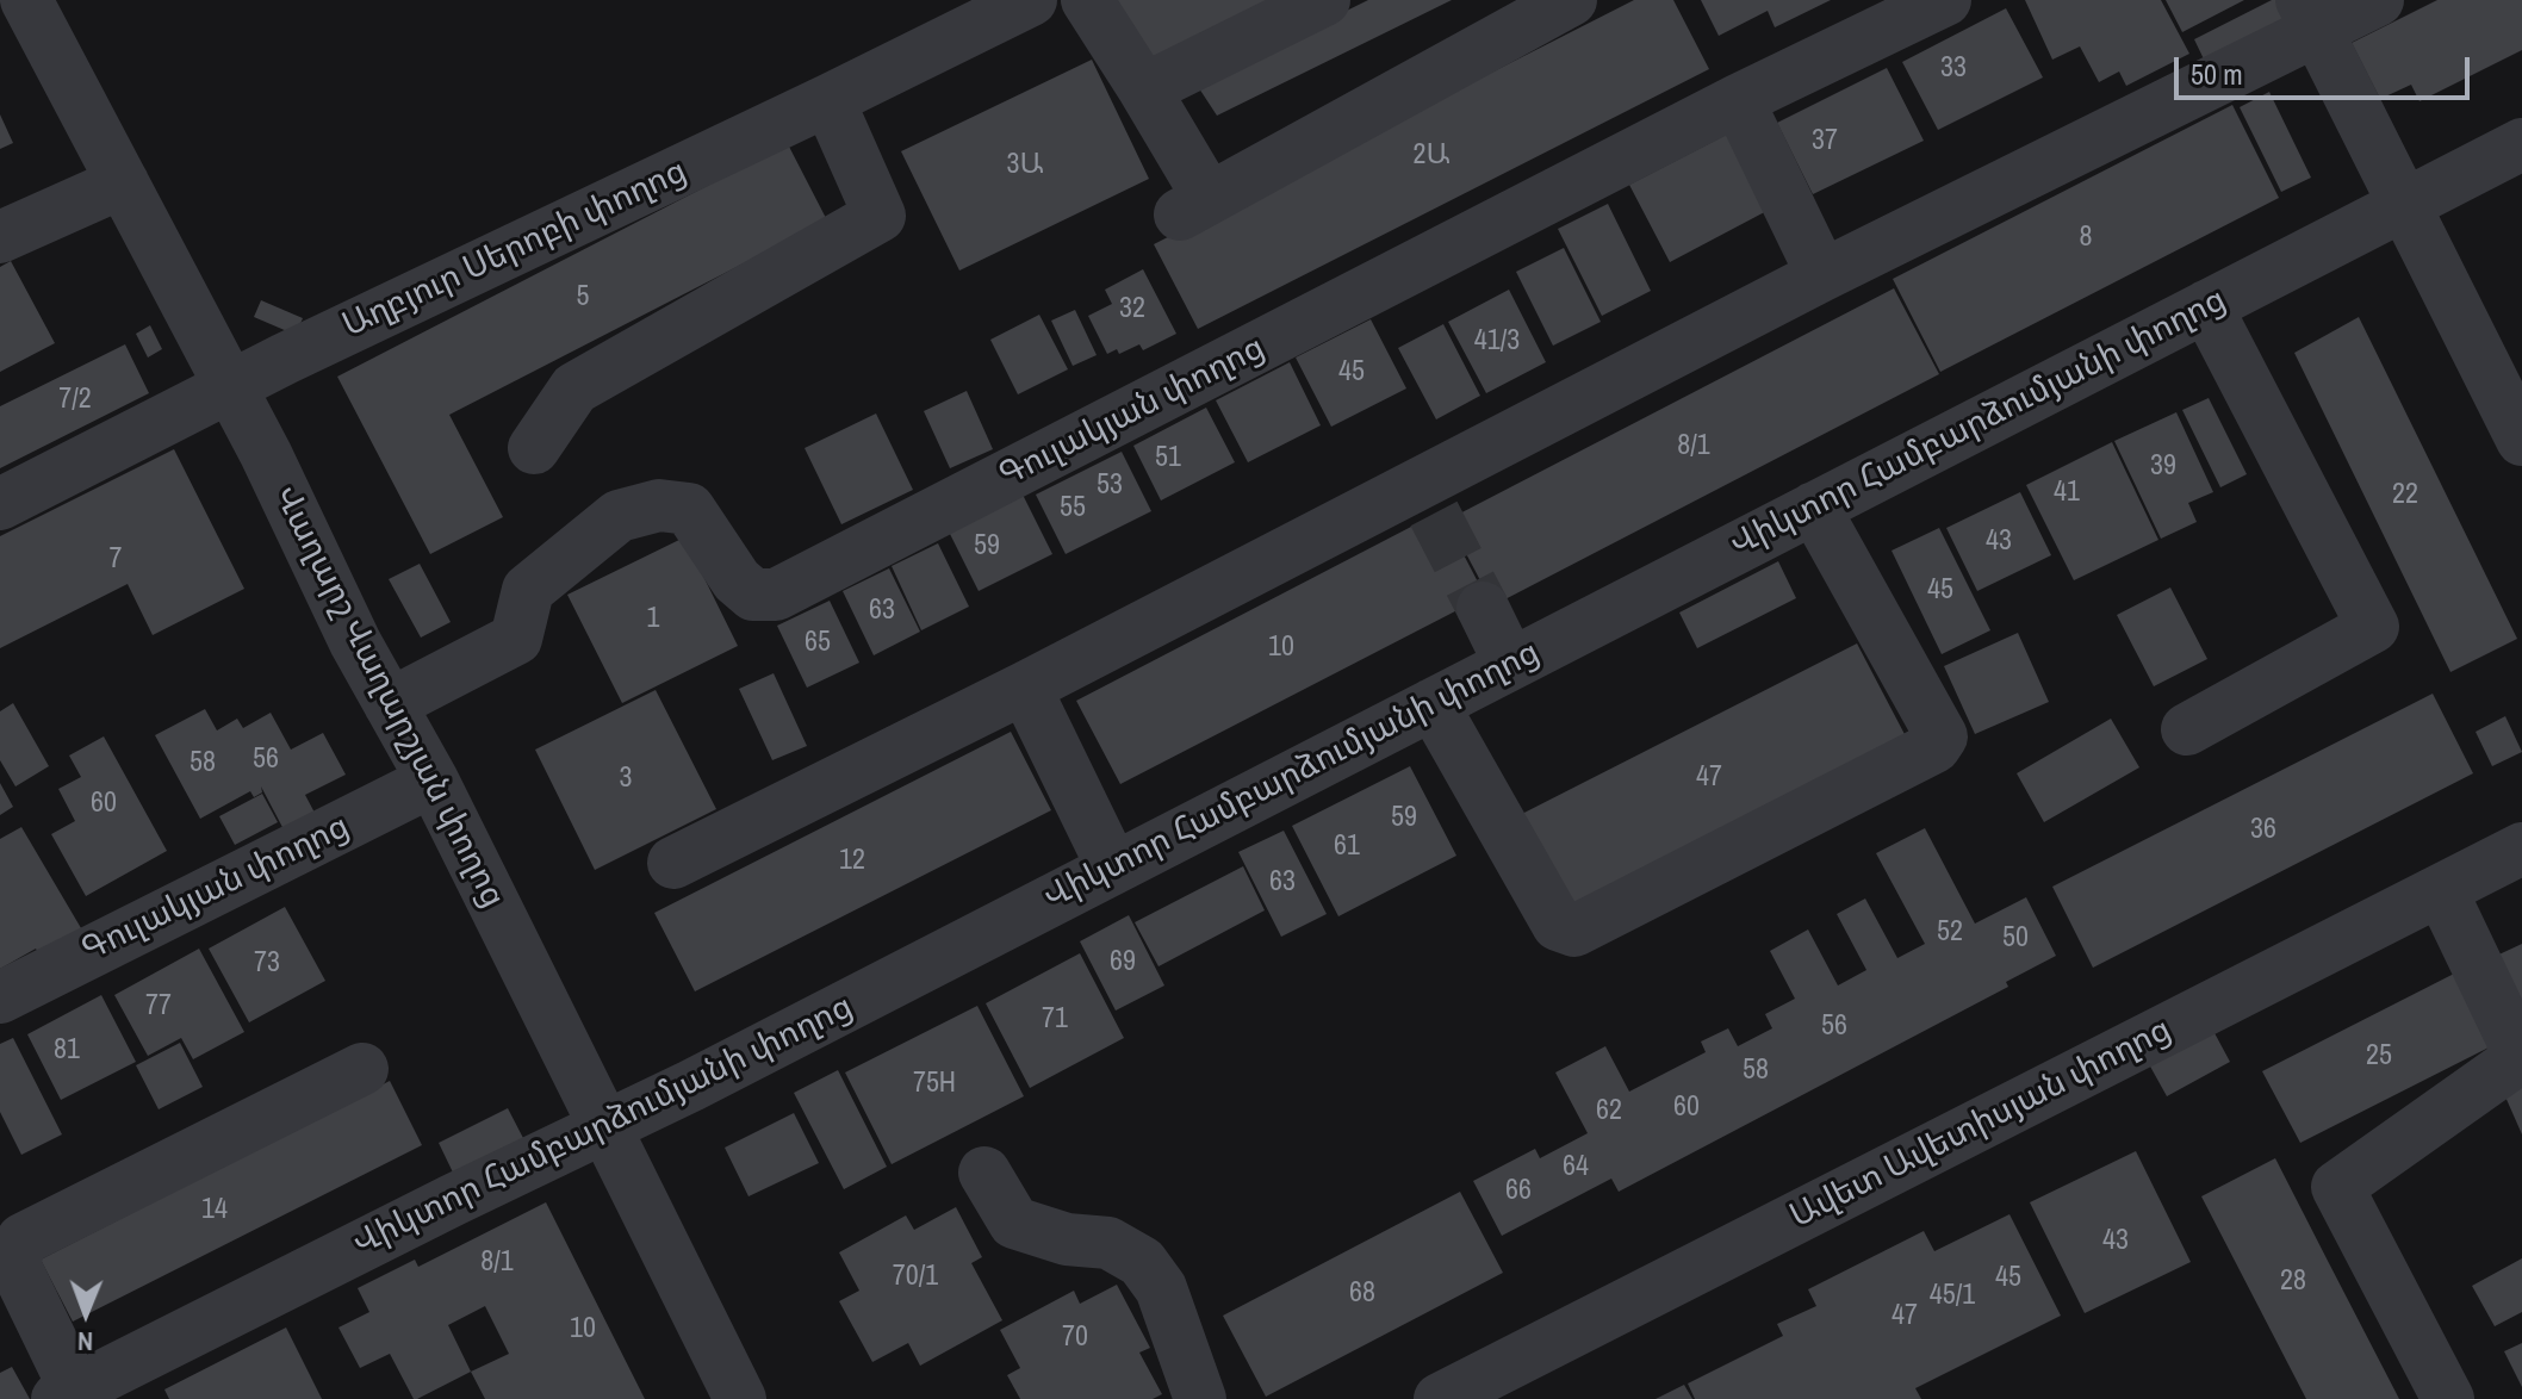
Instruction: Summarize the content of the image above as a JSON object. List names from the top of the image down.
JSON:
{
  "streets": {
    "street": [
      "Աղբյուր Սերոբի փողոց",
      "Գուլակյան փողոց",
      "Վիկտոր Համբարձումյանի փողոց",
      "Վաղարշ Վաղարշյան փողոց",
      "Ավետ Ավետիսյան փողոց"
    ]
  },
  "crossings": [
    ["Աղբյուր Սերոբի փողոց", "Վաղարշ Վաղարշյան փողոց"],
    ["Գուլակյան փողոց", "Վաղարշ Վաղարշյան փողոց"],
    ["Վիկտոր Համբարձումյանի փողոց", "Վաղարշ Վաղարշյան փողոց"]
  ],
  "house_numbers": [
    "33",
    "37",
    "2Ա",
    "3Ա",
    "8",
    "5",
    "32",
    "41/3",
    "45",
    "7/2",
    "8/1",
    "51",
    "39",
    "53",
    "41",
    "22",
    "55",
    "43",
    "59",
    "7",
    "45",
    "63",
    "1",
    "65",
    "10",
    "56",
    "58",
    "47",
    "3",
    "60",
    "59",
    "36",
    "61",
    "12",
    "63",
    "52",
    "50",
    "69",
    "73",
    "77",
    "71",
    "56",
    "81",
    "25",
    "58",
    "75H",
    "60",
    "62",
    "64",
    "66",
    "14",
    "43",
    "8/1",
    "70/1",
    "45",
    "28",
    "68",
    "45/1",
    "47",
    "10",
    "70"
  ],
  "scale_bar": "50 m",
  "north": "bottom"
}
